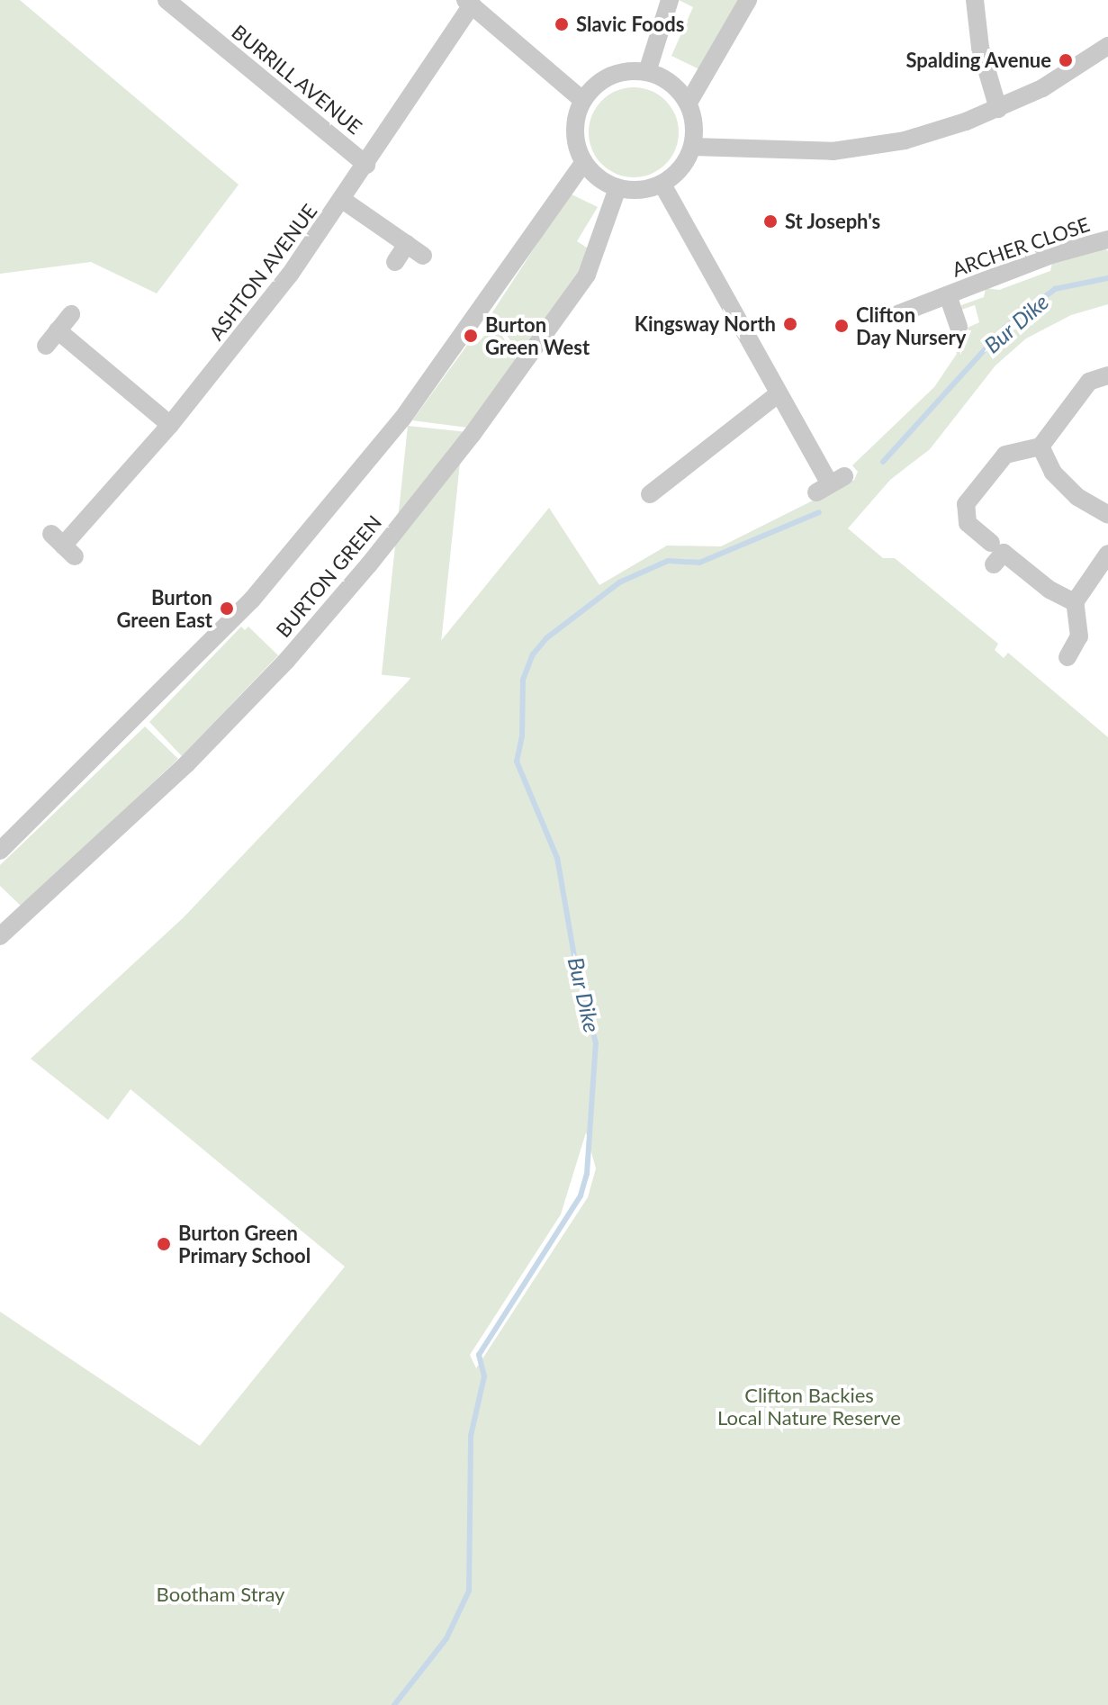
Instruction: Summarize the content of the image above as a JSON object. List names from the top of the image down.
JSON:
{
  "streets": {
    "street": [
      "BURRILL AVENUE",
      "ARCHER CLOSE",
      "ASHTON AVENUE",
      "BURTON GREEN"
    ]
  },
  "crossings": [
    ["BURRILL AVENUE", "ASHTON AVENUE"]
  ],
  "water": ["Bur Dike"],
  "parks": ["Clifton Backies Local Nature Reserve", "Bootham Stray"],
  "places": [
    "Slavic Foods",
    "Spalding Avenue",
    "St Joseph's",
    "Kingsway North",
    "Clifton Day Nursery",
    "Burton Green West",
    "Burton Green East",
    "Burton Green Primary School"
  ]
}
